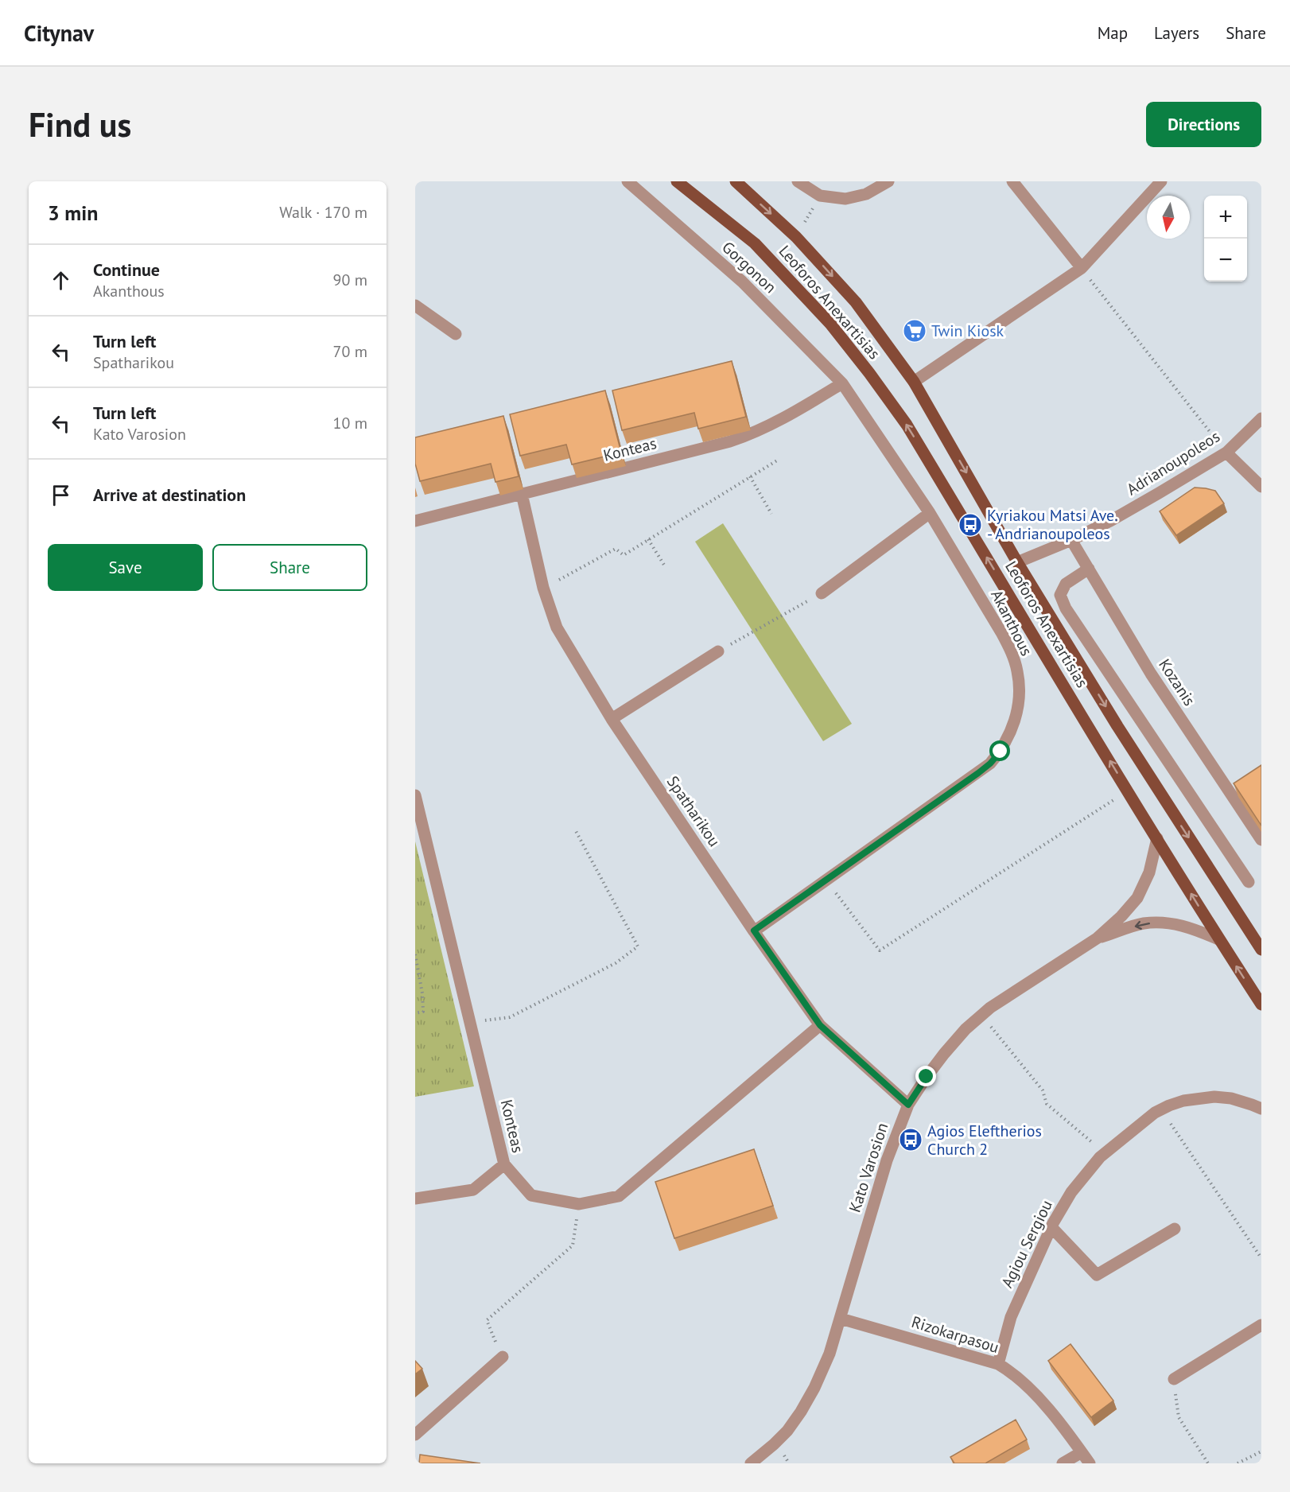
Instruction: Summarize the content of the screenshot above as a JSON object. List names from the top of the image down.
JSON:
{
  "streets": {
    "main road": ["Leoforos Anexartisias"],
    "street": [
      "Gorgonon",
      "Konteas",
      "Adrianoupoleos",
      "Akanthous",
      "Kozanis",
      "Spatharikou",
      "Kato Varosion",
      "Agiou Sergiou",
      "Rizokarpasou"
    ]
  },
  "crossings": [
    ["Gorgonon", "Konteas"],
    ["Gorgonon", "Akanthous"],
    ["Leoforos Anexartisias", "Adrianoupoleos"],
    ["Leoforos Anexartisias", "Kato Varosion"],
    ["Konteas", "Akanthous"],
    ["Konteas", "Spatharikou"],
    ["Adrianoupoleos", "Kozanis"],
    ["Akanthous", "Spatharikou"],
    ["Spatharikou", "Kato Varosion"],
    ["Kato Varosion", "Rizokarpasou"],
    ["Agiou Sergiou", "Rizokarpasou"]
  ],
  "places": {
    "supermarket": ["Twin Kiosk"],
    "bus stop": ["Kyriakou Matsi Ave. - Andrianoupoleos", "Agios Eleftherios Church 2"]
  },
  "north": "bottom",
  "page": {
    "header": "Citynav",
    "nav": ["Map", "Layers", "Share"],
    "buttons": [
      "Directions",
      ["Save", "Share"]
    ],
    "title": "Find us",
    "heading": ["3 min", "Walk · 170 m"],
    "map_buttons": ["+", "−"],
    "list": [
      ["Continue", "Akanthous", "90 m"],
      ["Turn left", "Spatharikou", "70 m"],
      ["Turn left", "Kato Varosion", "10 m"],
      "Arrive at destination"
    ]
  }
}
